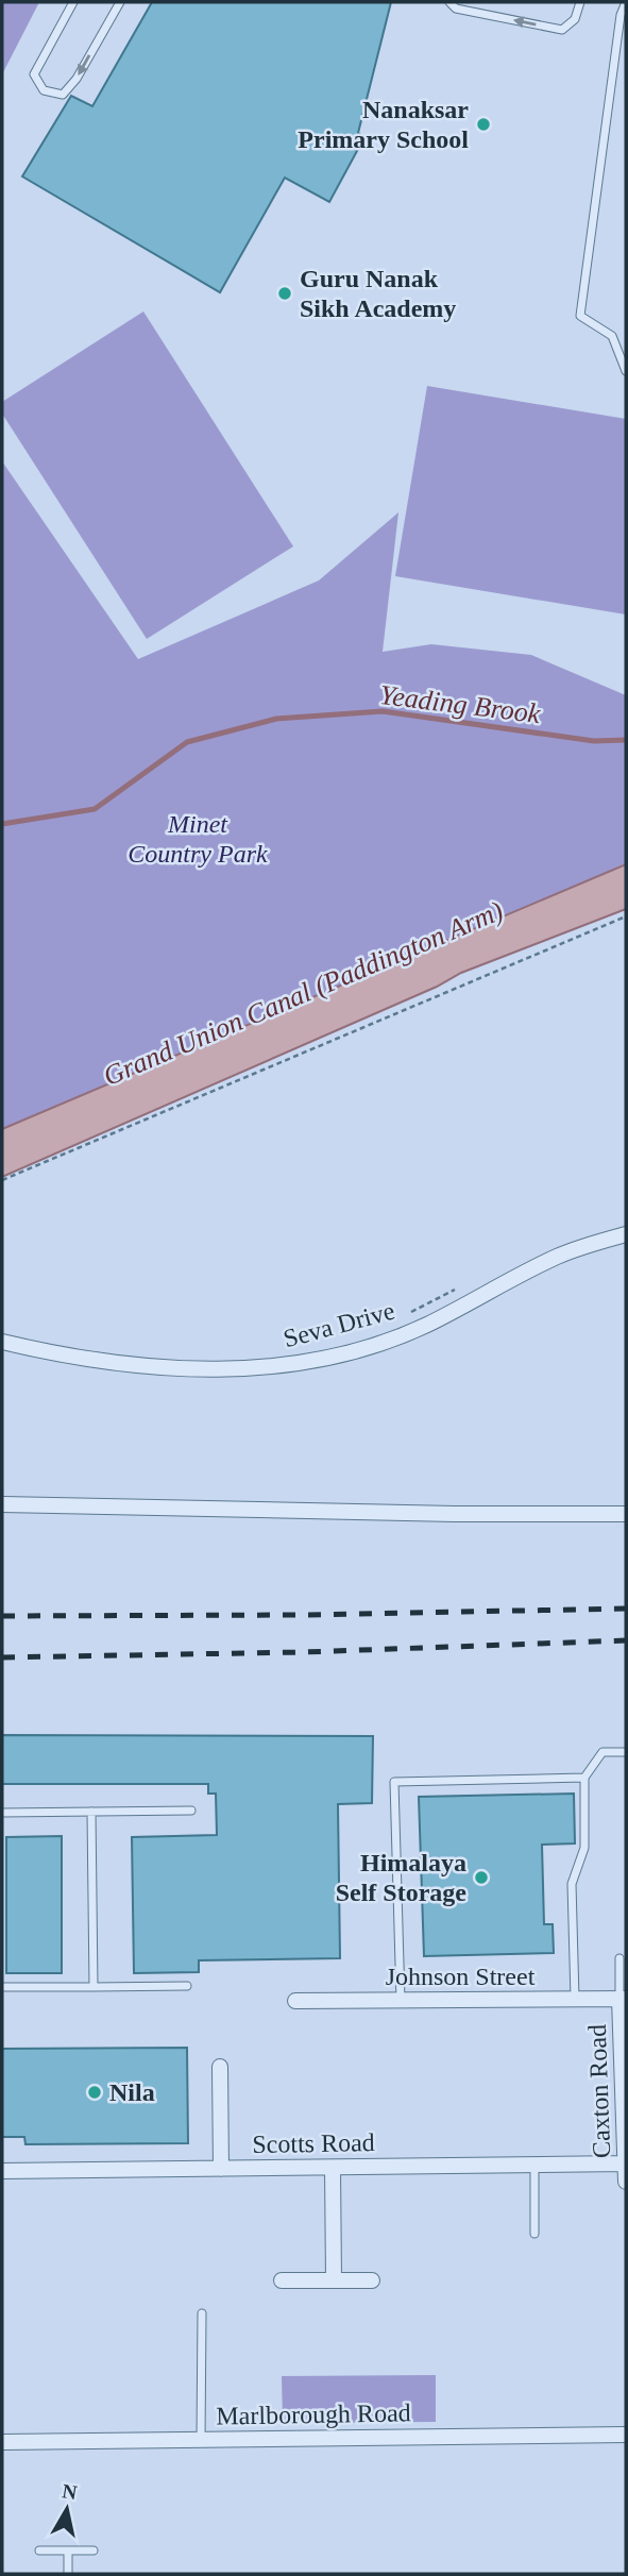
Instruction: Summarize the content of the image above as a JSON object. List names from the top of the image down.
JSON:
{
  "streets": {
    "street": [
      "Seva Drive",
      "Johnson Street",
      "Caxton Road",
      "Scotts Road",
      "Marlborough Road"
    ]
  },
  "crossings": [
    ["Johnson Street", "Caxton Road"],
    ["Caxton Road", "Scotts Road"]
  ],
  "water": ["Yeading Brook", "Grand Union Canal (Paddington Arm)"],
  "parks": ["Minet Country Park"],
  "places": [
    "Nanaksar Primary School",
    "Guru Nanak Sikh Academy",
    "Himalaya Self Storage",
    "Nila"
  ],
  "north": "top"
}
